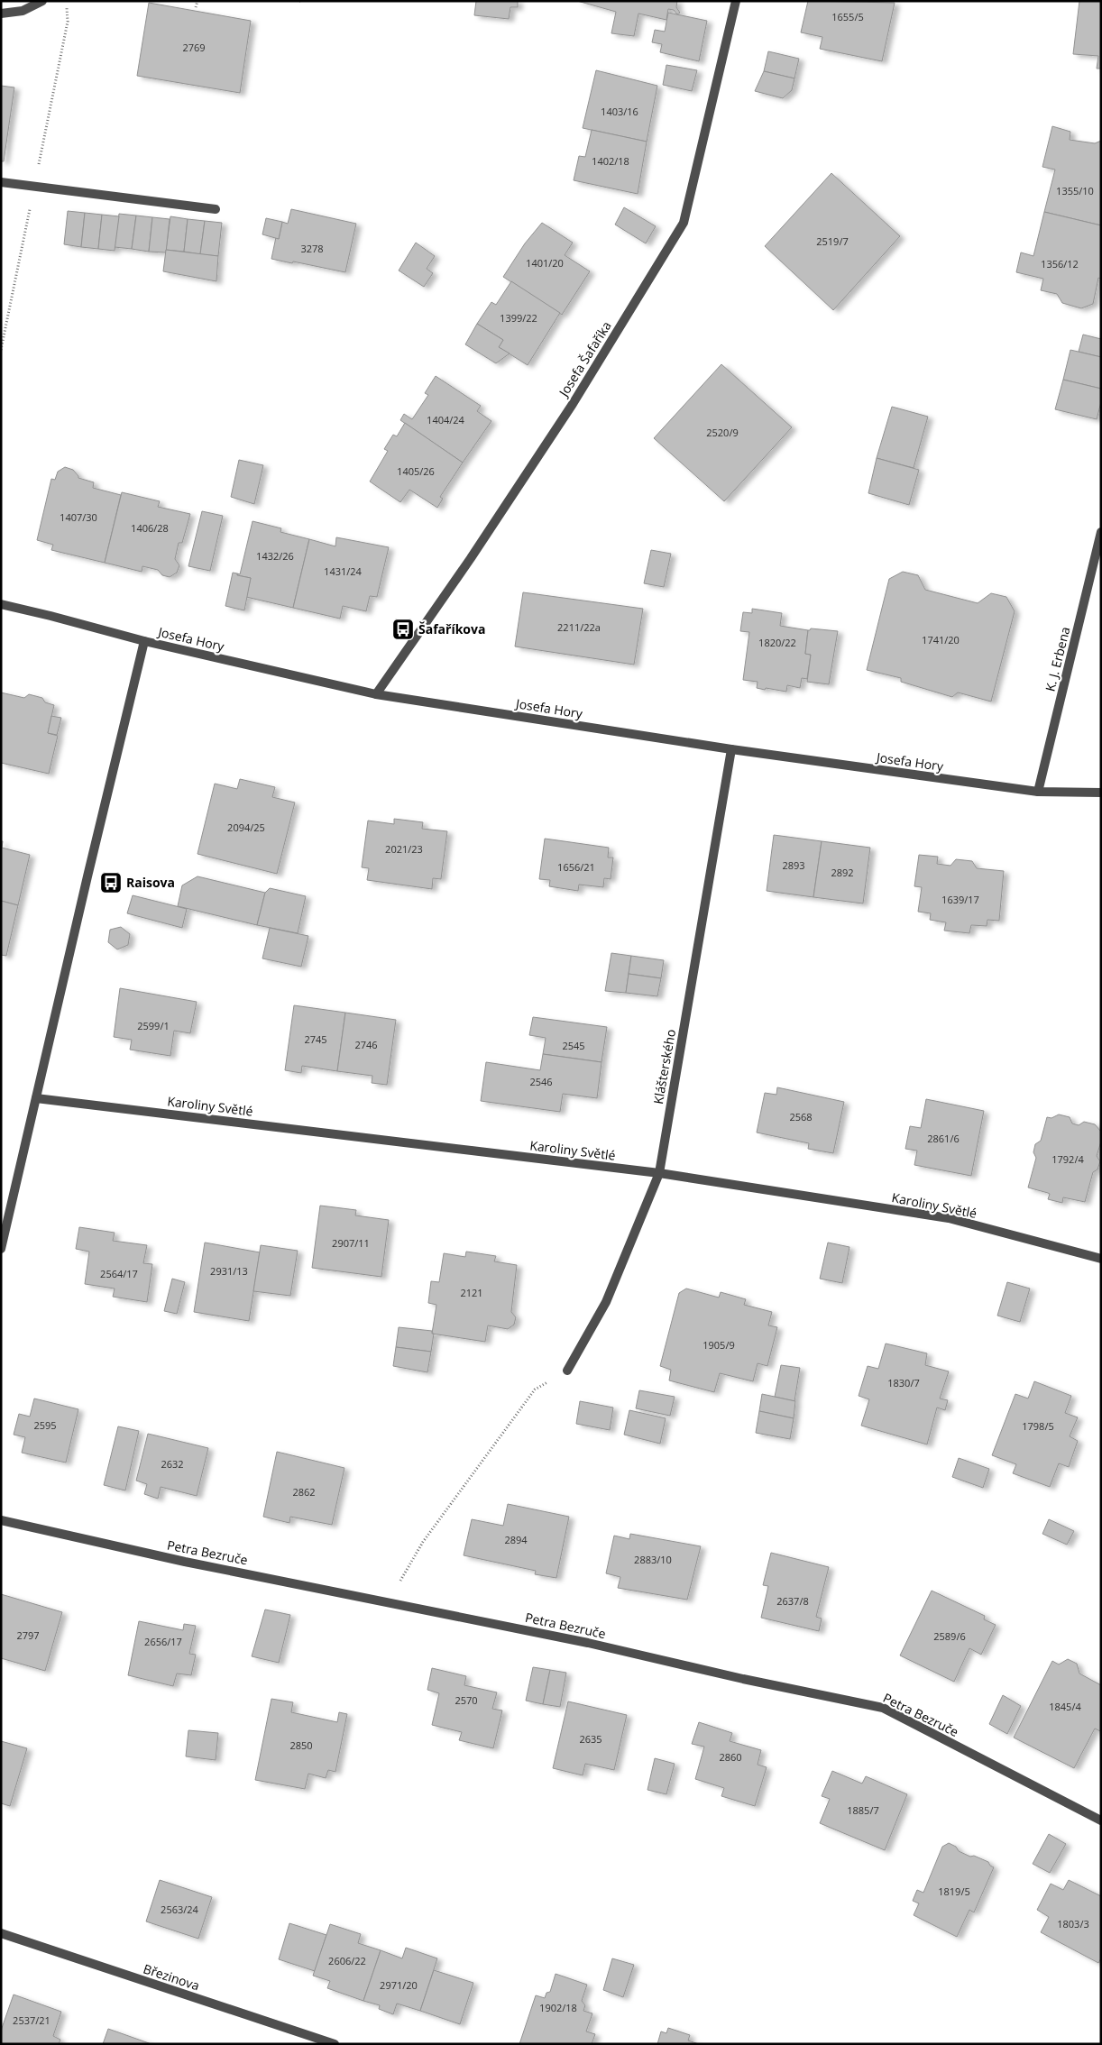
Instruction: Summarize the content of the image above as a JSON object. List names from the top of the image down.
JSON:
{
  "streets": {
    "street": [
      "Josefa Šafaříka",
      "Josefa Hory",
      "K. J. Erbena",
      "Klášterského",
      "Karoliny Světlé",
      "Petra Bezruče",
      "Březinova"
    ]
  },
  "crossings": [
    ["Josefa Šafaříka", "Josefa Hory"],
    ["Josefa Hory", "K. J. Erbena"],
    ["Josefa Hory", "Klášterského"],
    ["Klášterského", "Karoliny Světlé"]
  ],
  "places": {
    "bus stop": ["Šafaříkova", "Raisova"]
  },
  "house_numbers": [
    "1655/5",
    "2769",
    "1403/16",
    "1402/18",
    "1355/10",
    "2519/7",
    "3278",
    "1401/20",
    "1356/12",
    "1399/22",
    "1404/24",
    "2520/9",
    "1405/26",
    "1407/30",
    "1406/28",
    "1432/26",
    "1431/24",
    "2211/22a",
    "1741/20",
    "1820/22",
    "2094/25",
    "2021/23",
    "2893",
    "1656/21",
    "2892",
    "1639/17",
    "2599/1",
    "2745",
    "2746",
    "2545",
    "2546",
    "2568",
    "2861/6",
    "1792/4",
    "2907/11",
    "2931/13",
    "2564/17",
    "2121",
    "1905/9",
    "1830/7",
    "2595",
    "1798/5",
    "2632",
    "2862",
    "2894",
    "2883/10",
    "2637/8",
    "2797",
    "2589/6",
    "2656/17",
    "2570",
    "1845/4",
    "2635",
    "2850",
    "2860",
    "1885/7",
    "1819/5",
    "2563/24",
    "1803/3",
    "2606/22",
    "2971/20",
    "1902/18",
    "2537/21"
  ]
}
